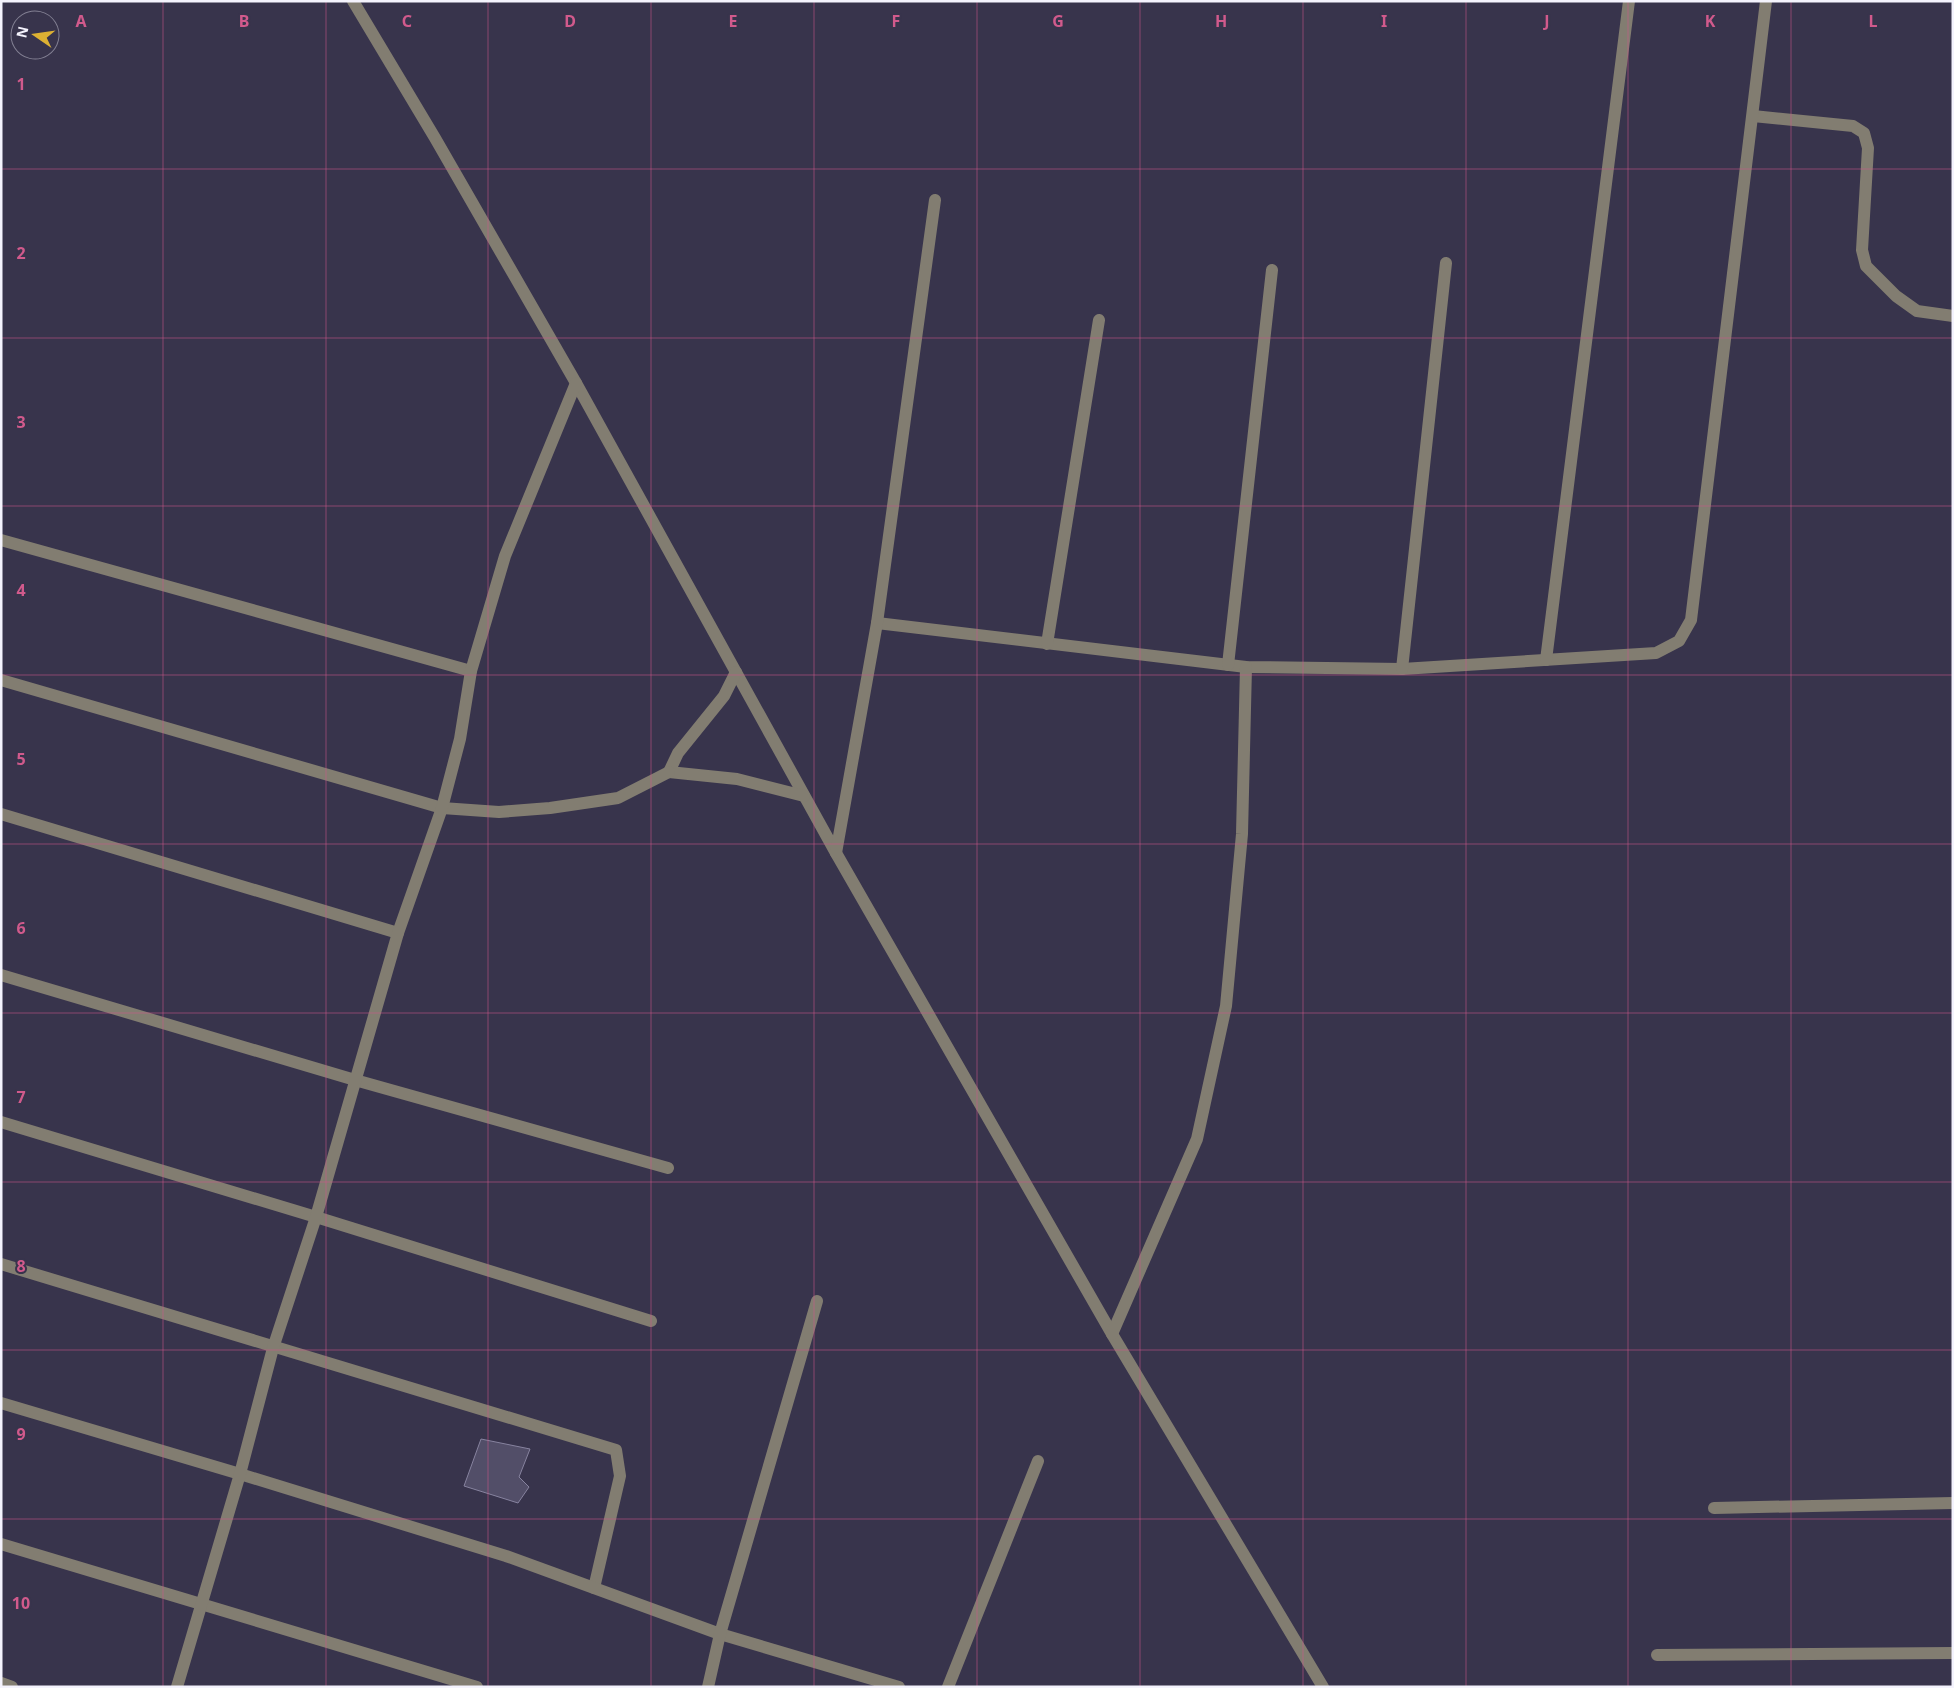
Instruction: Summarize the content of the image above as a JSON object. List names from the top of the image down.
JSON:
{
  "north": "left",
  "grid": {
    "columns": [
      "A",
      "B",
      "C",
      "D",
      "E",
      "F",
      "G",
      "H",
      "I",
      "J",
      "K",
      "L"
    ],
    "rows": [
      "1",
      "2",
      "3",
      "4",
      "5",
      "6",
      "7",
      "8",
      "9",
      "10"
    ]
  }
}
